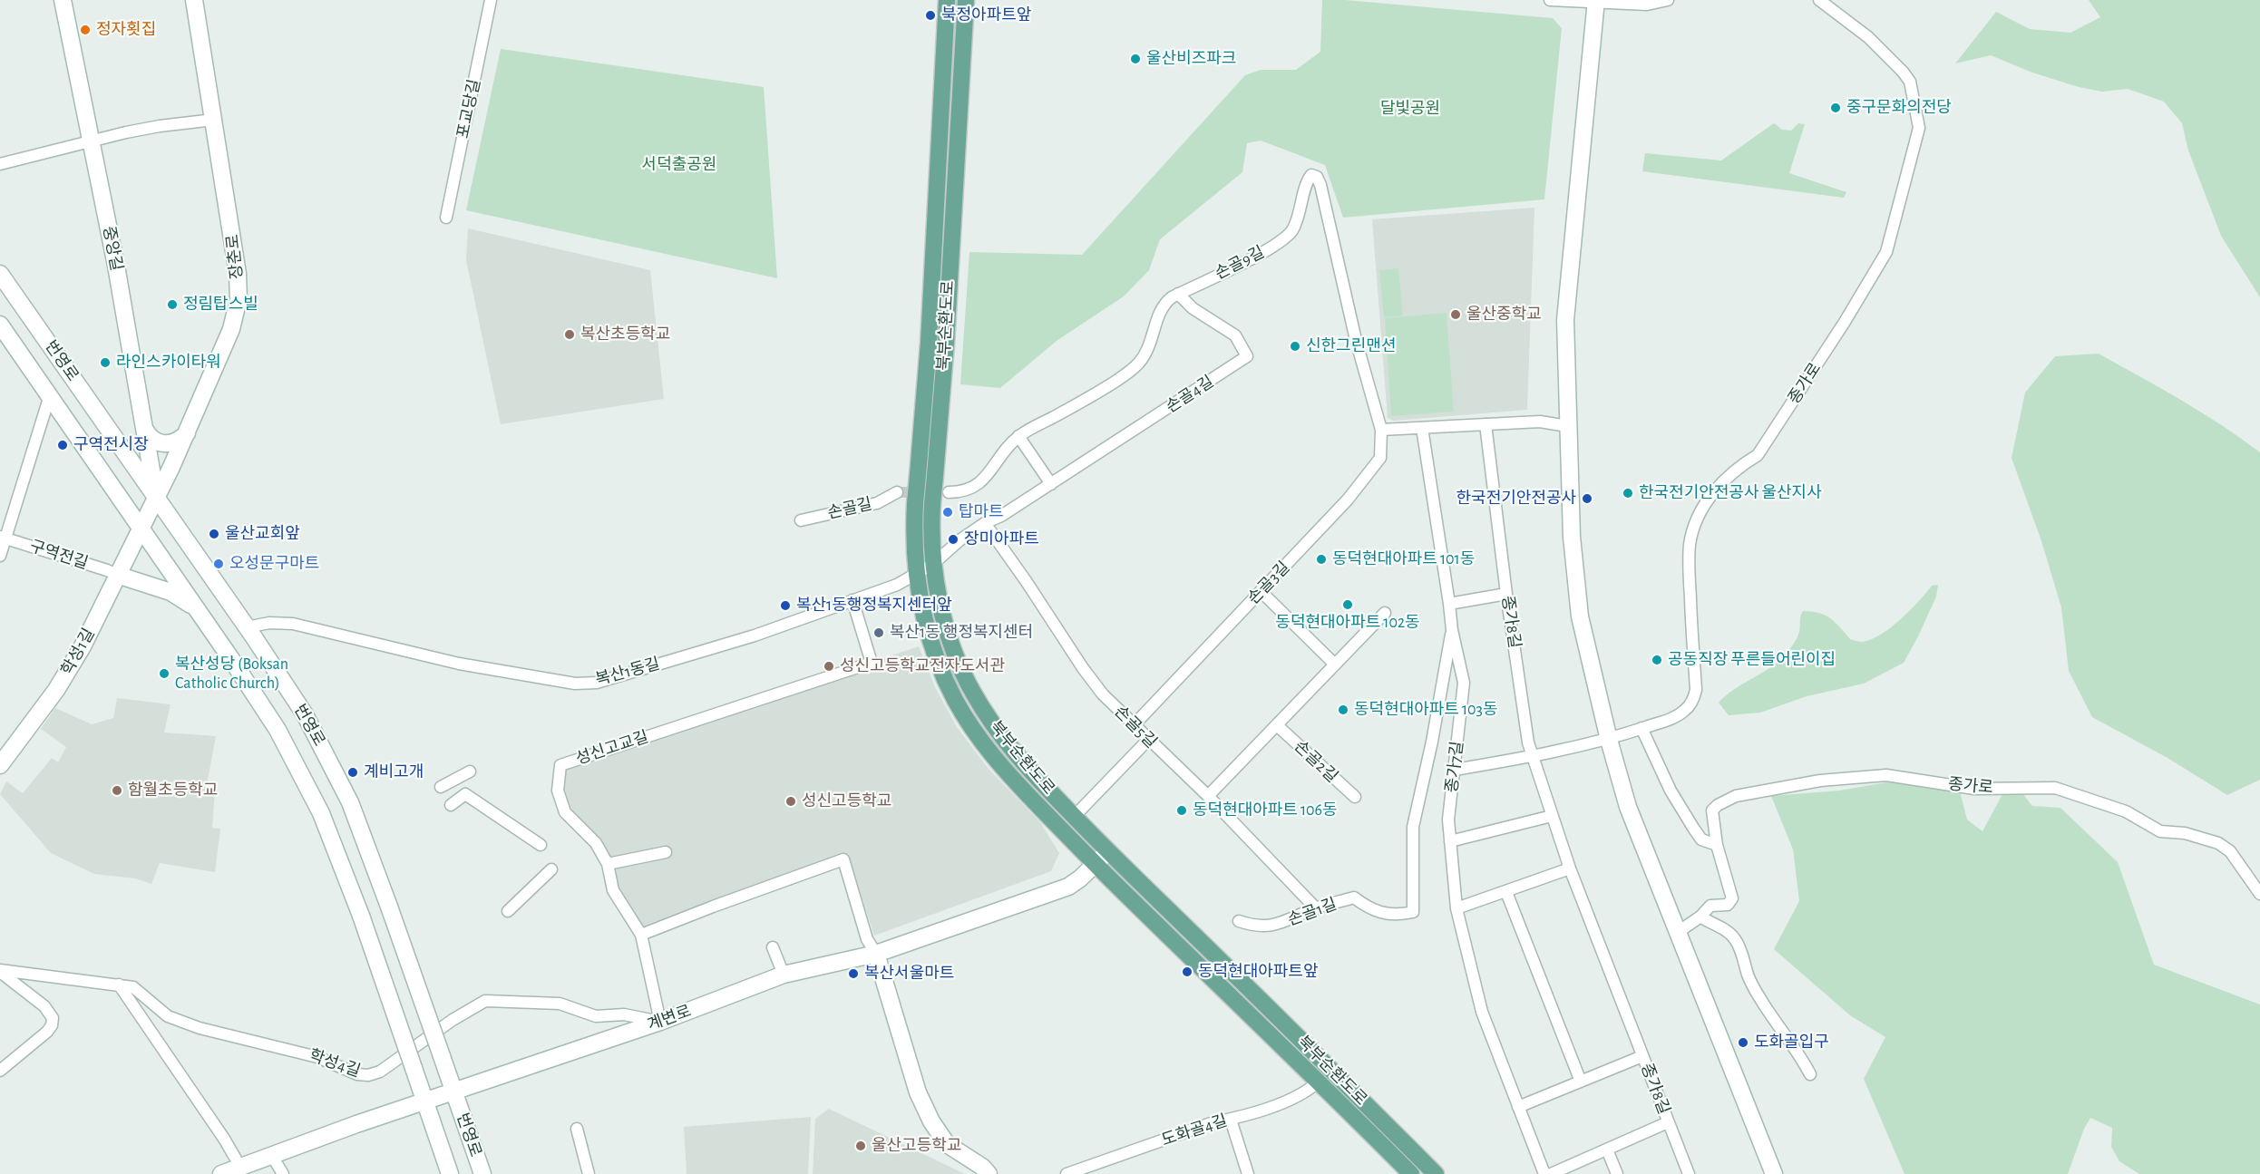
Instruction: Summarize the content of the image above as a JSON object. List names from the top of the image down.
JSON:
{
  "streets": {
    "main road": [
      "중앙길",
      "장춘로",
      "북부순환도로",
      "번영로",
      "학성1길",
      "계변로"
    ],
    "street": [
      "포교당길",
      "손골9길",
      "종가로",
      "손골4길",
      "손골길",
      "구역전길",
      "손골3길",
      "종가8길",
      "복산1동길",
      "손골5길",
      "성신고교길",
      "손골2길",
      "종가7길",
      "손골1길",
      "학성4길",
      "도화골4길"
    ]
  },
  "crossings": [
    ["중앙길", "장춘로"],
    ["중앙길", "번영로"],
    ["장춘로", "번영로"],
    ["장춘로", "학성1길"],
    ["손골9길", "손골4길"],
    ["손골9길", "손골3길"],
    ["북부순환도로", "손골4길"],
    ["북부순환도로", "복산1동길"],
    ["북부순환도로", "계변로"],
    ["북부순환도로", "도화골4길"],
    ["번영로", "학성1길"],
    ["번영로", "복산1동길"],
    ["번영로", "계변로"],
    ["종가로", "종가8길"],
    ["종가로", "종가7길"],
    ["손골4길", "복산1동길"],
    ["손골4길", "손골5길"],
    ["구역전길", "학성1길"],
    ["손골3길", "손골5길"],
    ["종가8길", "종가7길"],
    ["복산1동길", "성신고교길"],
    ["손골5길", "손골1길"],
    ["성신고교길", "계변로"],
    ["성신고교길", "학성4길"],
    ["종가7길", "손골1길"],
    ["계변로", "학성4길"]
  ],
  "parks": ["달빛공원", "서덕출공원"],
  "places": [
    "북정아파트앞",
    "정자횟집",
    "울산비즈파크",
    "중구문화의전당",
    "정림탑스빌",
    "울산중학교",
    "복산초등학교",
    "신한그린맨션",
    "라인스카이타워",
    "구역전시장",
    "한국전기안전공사 울산지사",
    "한국전기안전공사",
    "탑마트",
    "울산교회앞",
    "장미아파트",
    "동덕현대아파트 101동",
    "오성문구마트",
    "동덕현대아파트 102동",
    "복산1동행정복지센터앞",
    "복산1동 행정복지센터",
    "공동직장 푸른들어린이집",
    "성신고등학교전자도서관",
    "복산성당 (Boksan Catholic Church)",
    "동덕현대아파트 103동",
    "계비고개",
    "함월초등학교",
    "성신고등학교",
    "동덕현대아파트 106동",
    "동덕현대아파트앞",
    "복산서울마트",
    "도화골입구",
    "울산고등학교"
  ]
}
